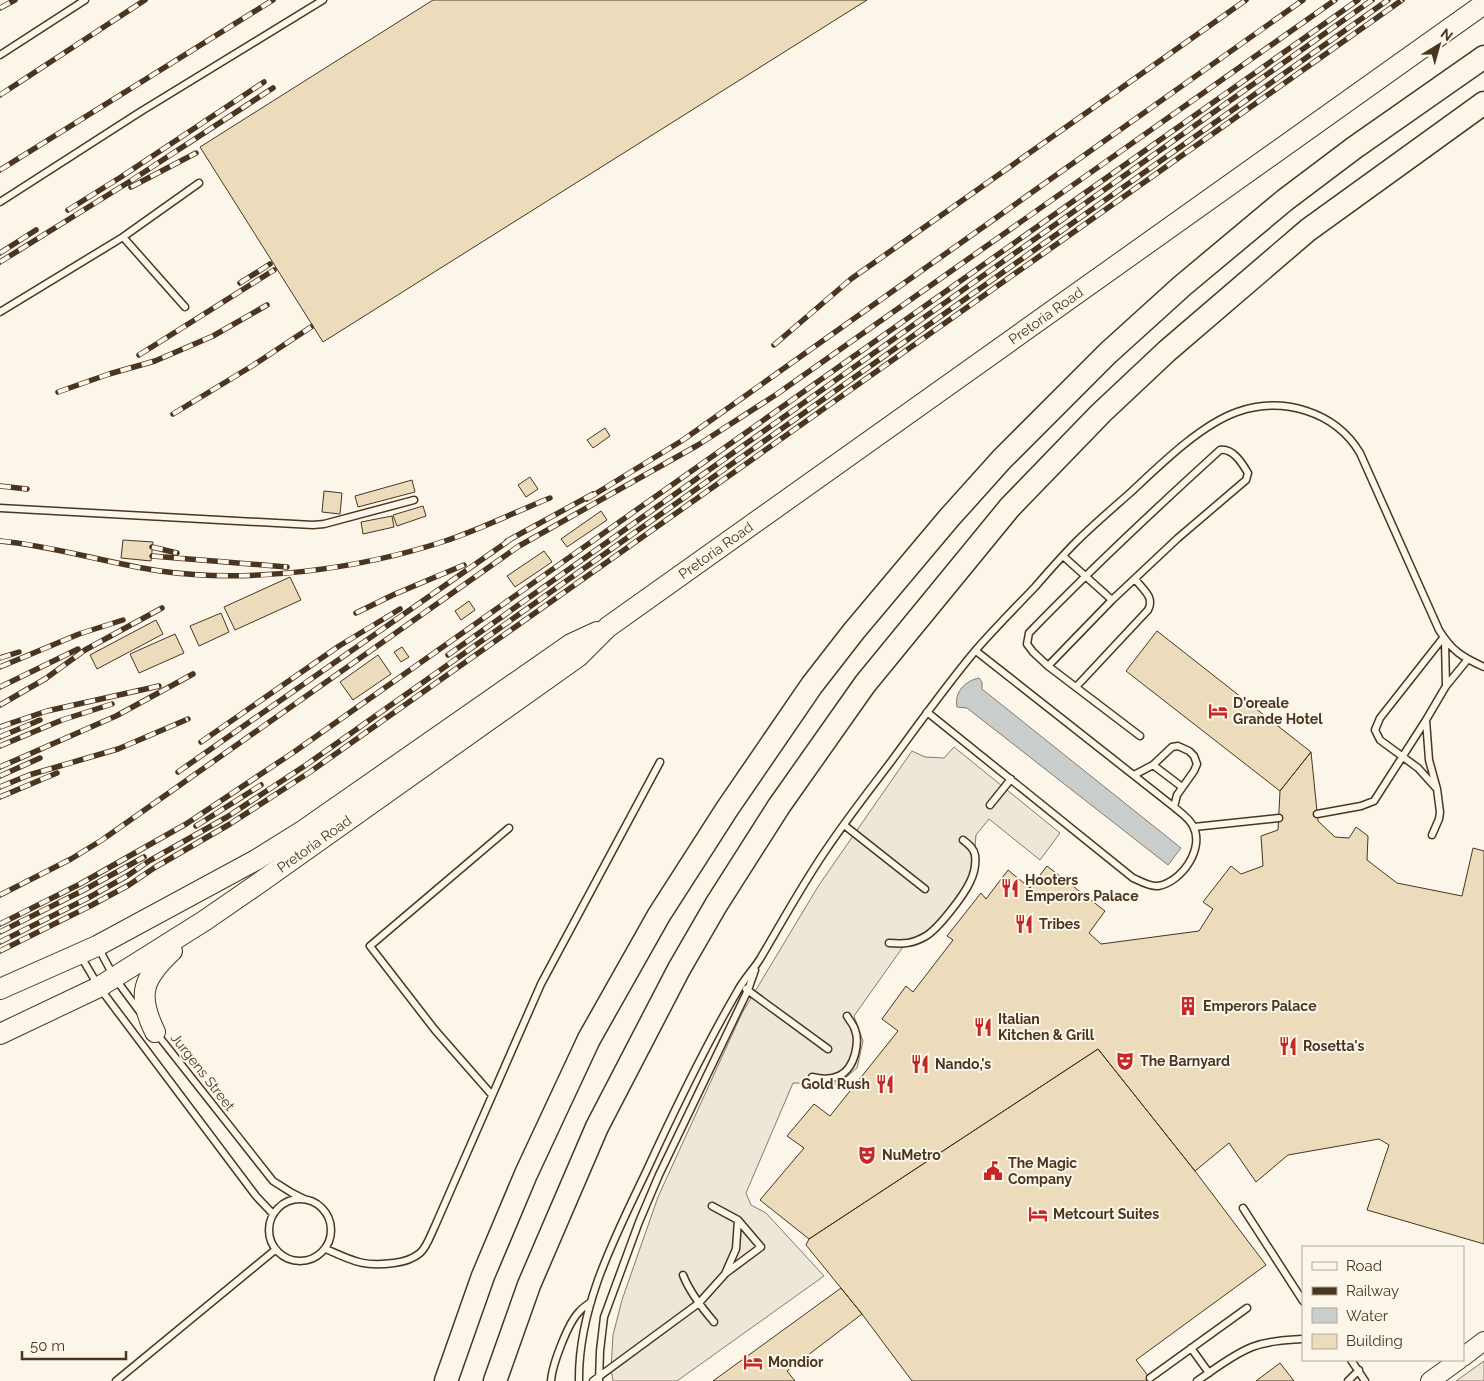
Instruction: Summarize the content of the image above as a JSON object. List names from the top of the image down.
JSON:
{
  "streets": {
    "main road": ["Pretoria Road"],
    "lane": ["Jurgens Street"]
  },
  "crossings": [
    ["Pretoria Road", "Jurgens Street"]
  ],
  "places": {
    "hotel": ["D'oreale Grande Hotel", "Metcourt Suites", "Mondior"],
    "restaurant": [
      "Hooters Emperors Palace",
      "Tribes",
      "Italian Kitchen & Grill",
      "Rosetta's",
      "Nando,'s",
      "Gold Rush"
    ],
    "building": ["Emperors Palace"],
    "theatre": ["The Barnyard", "NuMetro"],
    "public building": ["The Magic Company"]
  },
  "legend": [
    "Road",
    "Railway",
    "Water",
    "Building"
  ],
  "scale_bar": "50 m",
  "north": "top right"
}
